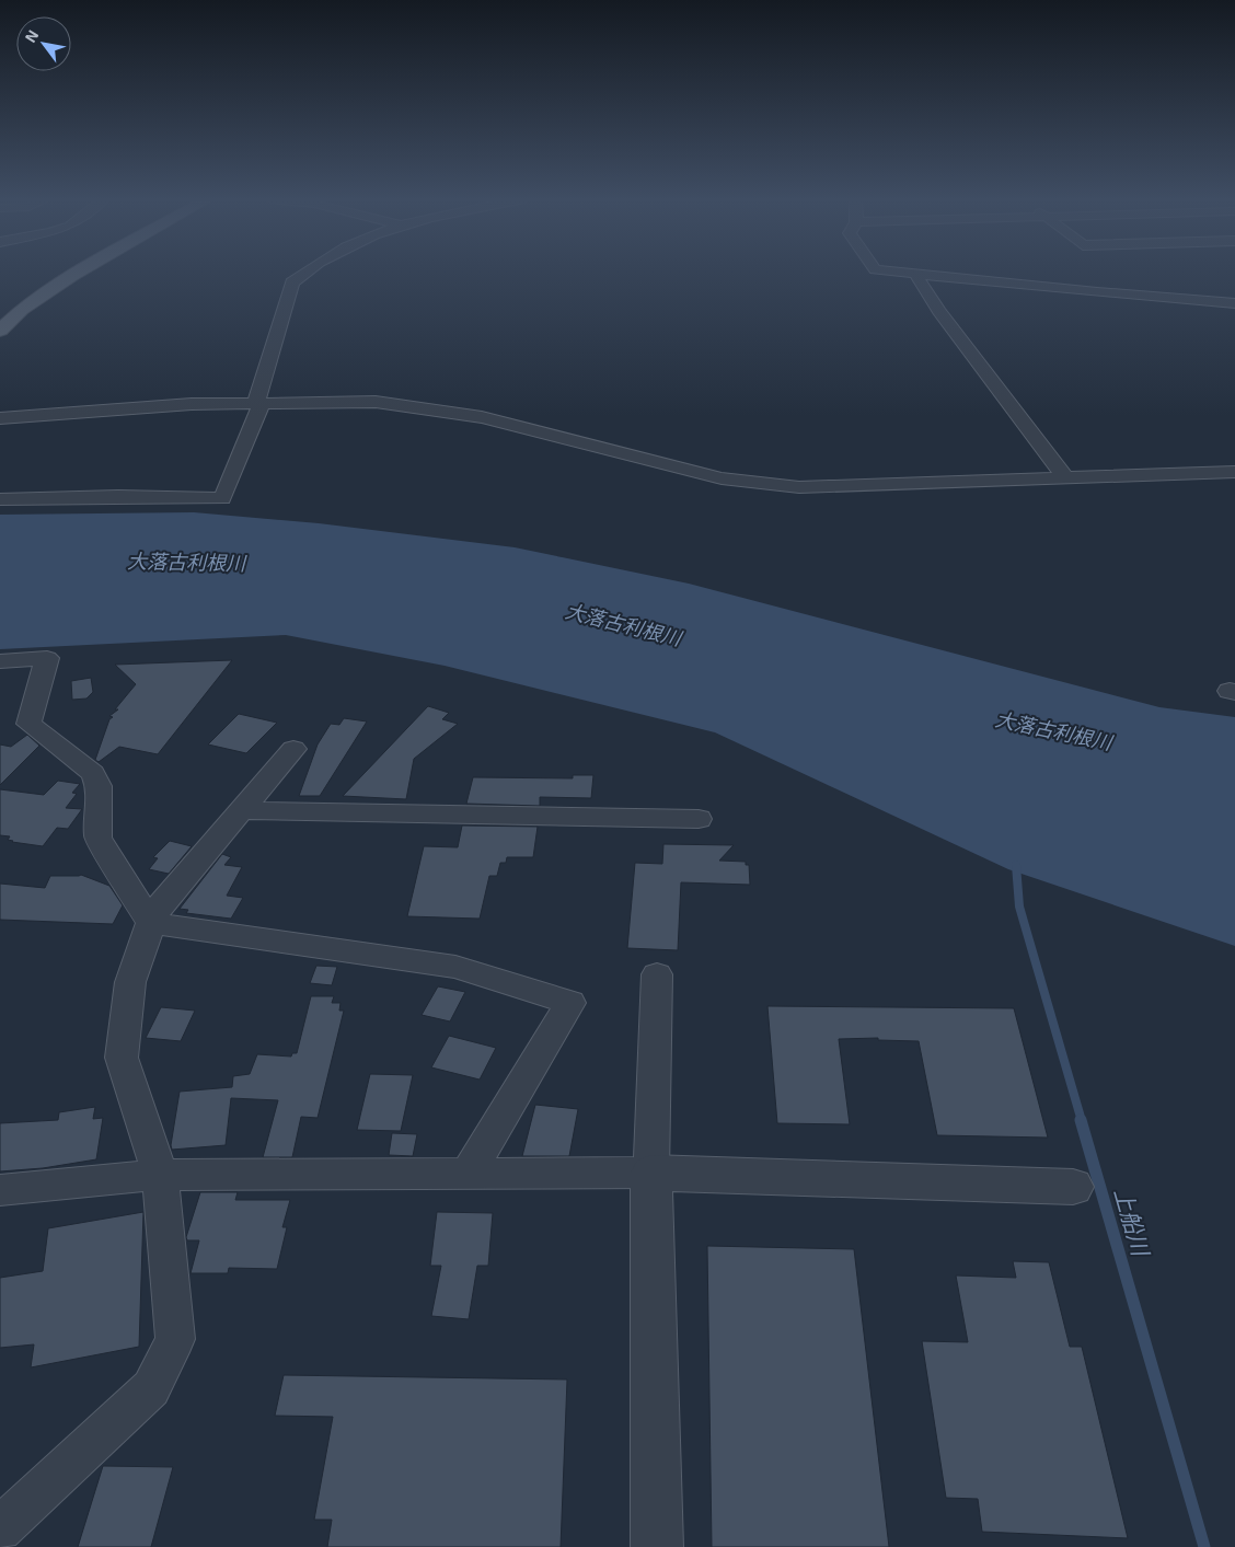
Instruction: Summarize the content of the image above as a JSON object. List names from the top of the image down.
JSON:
{
  "water": ["大落古利根川", "上船川"],
  "north": "top left"
}
